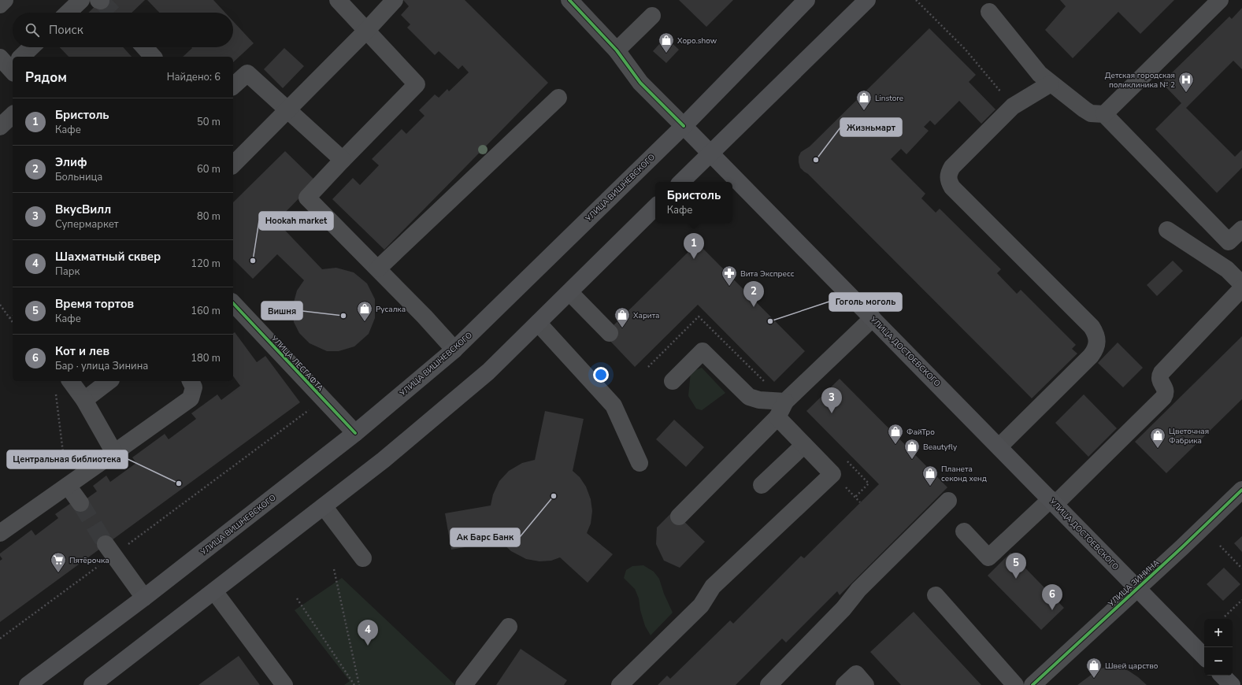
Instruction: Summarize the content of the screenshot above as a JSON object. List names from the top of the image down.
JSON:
{
  "streets": {
    "main road": ["УЛИЦА ВИШНЕВСКОГО", "УЛИЦА ДОСТОЕВСКОГО"],
    "street": ["УЛИЦА ЛЕСГАФТА", "УЛИЦА ЗИНИНА"]
  },
  "crossings": [
    ["УЛИЦА ВИШНЕВСКОГО", "УЛИЦА ДОСТОЕВСКОГО"],
    ["УЛИЦА ВИШНЕВСКОГО", "УЛИЦА ЛЕСГАФТА"],
    ["УЛИЦА ДОСТОЕВСКОГО", "УЛИЦА ЗИНИНА"]
  ],
  "places": {
    "shop": [
      "Хоро.show",
      "Linstore",
      "Русалка",
      "Харита",
      "ФайТро",
      "Цветочная Фабрика",
      "Beautyfly",
      "Планета секонд хенд",
      "Швей царство"
    ],
    "hospital": ["Детская городская поликлиника № 2"],
    "other": [
      "Жизньмарт",
      "Hookah market",
      "Вишня",
      "Гоголь моголь",
      "Центральная библиотека",
      "Ак Барс Банк"
    ],
    "pharmacy": ["Вита Экспресс"],
    "supermarket": ["Пятёрочка"]
  },
  "page": {
    "search": "Поиск",
    "heading": ["Рядом", "Найдено: 6"],
    "list": [
      {
        "mark": "1",
        "name": "Бристоль",
        "note": "Кафе",
        "value": "50 m"
      },
      {
        "mark": "2",
        "name": "Элиф",
        "note": "Больница",
        "value": "60 m"
      },
      {
        "mark": "3",
        "name": "ВкусВилл",
        "note": "Супермаркет",
        "value": "80 m"
      },
      {
        "mark": "4",
        "name": "Шахматный сквер",
        "note": "Парк",
        "value": "120 m"
      },
      {
        "mark": "5",
        "name": "Время тортов",
        "note": "Кафе",
        "value": "160 m"
      },
      {
        "mark": "6",
        "name": "Кот и лев",
        "note": "Бар · улица Зинина",
        "value": "180 m"
      }
    ],
    "popup": ["Бристоль", "Кафе"],
    "pins": [
      "1",
      "2",
      "3",
      "5",
      "6",
      "4"
    ],
    "map_buttons": ["+", "−"]
  }
}
